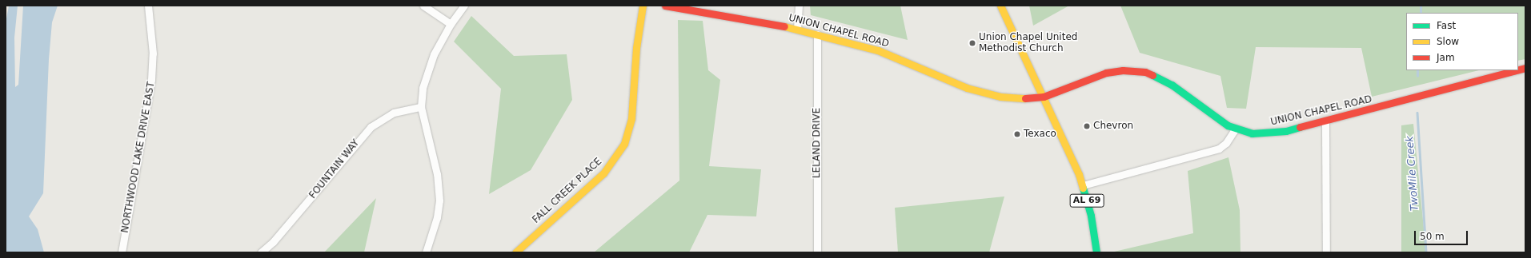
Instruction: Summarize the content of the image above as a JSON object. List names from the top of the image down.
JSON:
{
  "streets": {
    "street": [
      "UNION CHAPEL ROAD",
      "LELAND DRIVE",
      "NORTHWOOD LAKE DRIVE EAST",
      "FOUNTAIN WAY",
      "FALL CREEK PLACE",
      "AL 69"
    ]
  },
  "crossings": [
    ["UNION CHAPEL ROAD", "LELAND DRIVE"],
    ["UNION CHAPEL ROAD", "AL 69"]
  ],
  "water": ["TwoMile Creek"],
  "places": ["Union Chapel United Methodist Church", "Chevron", "Texaco"],
  "legend": ["Fast", "Slow", "Jam"],
  "scale_bar": "50 m"
}
